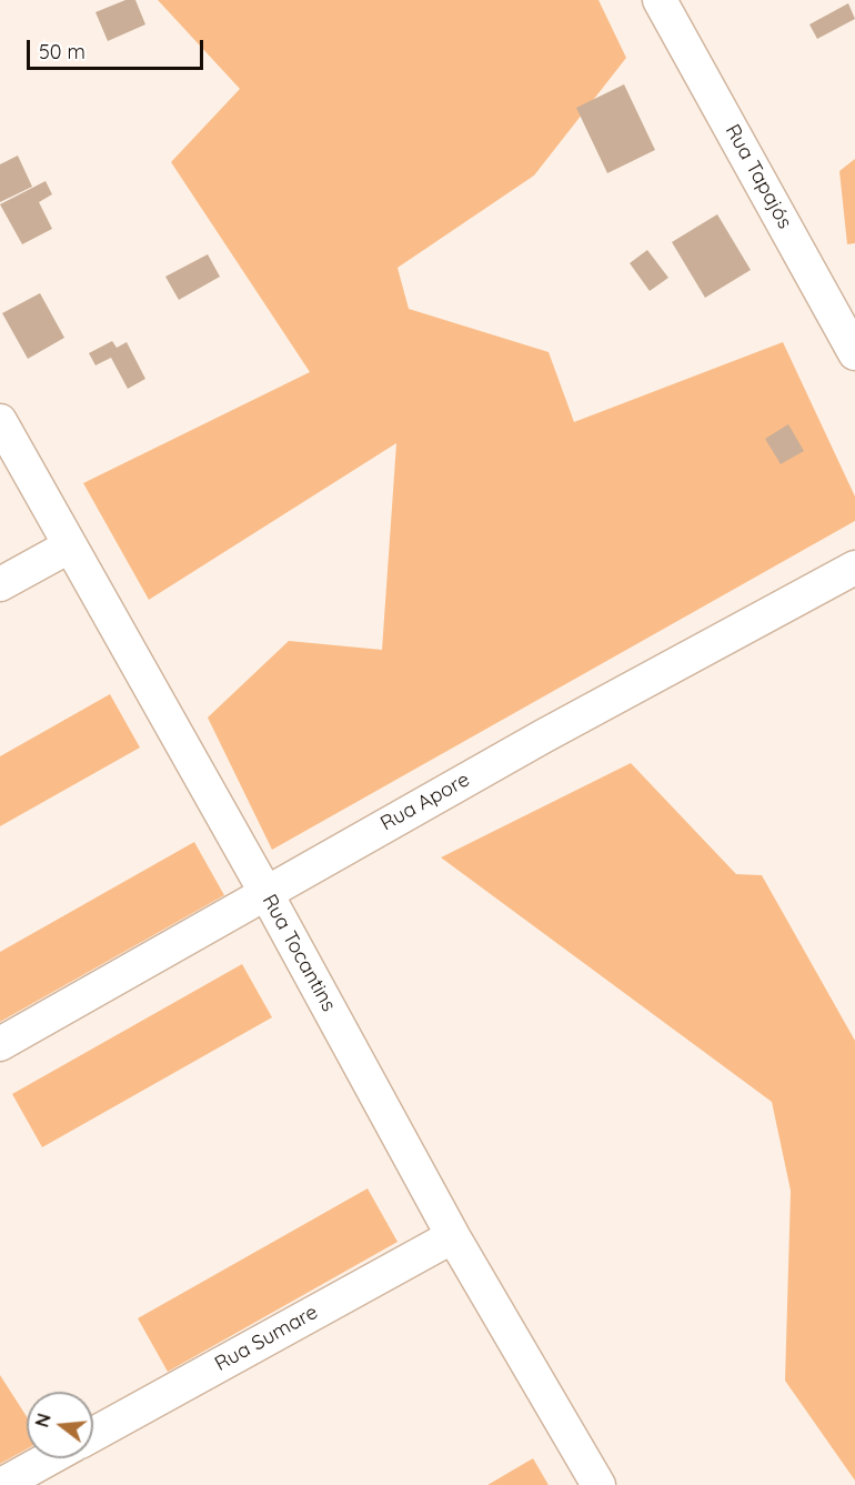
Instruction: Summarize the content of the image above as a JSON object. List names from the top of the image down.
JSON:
{
  "streets": {
    "street": [
      "Rua Tapajós",
      "Rua Apore",
      "Rua Tocantins",
      "Rua Sumare"
    ]
  },
  "crossings": [
    ["Rua Apore", "Rua Tocantins"],
    ["Rua Tocantins", "Rua Sumare"]
  ],
  "scale_bar": "50 m",
  "north": "left"
}
